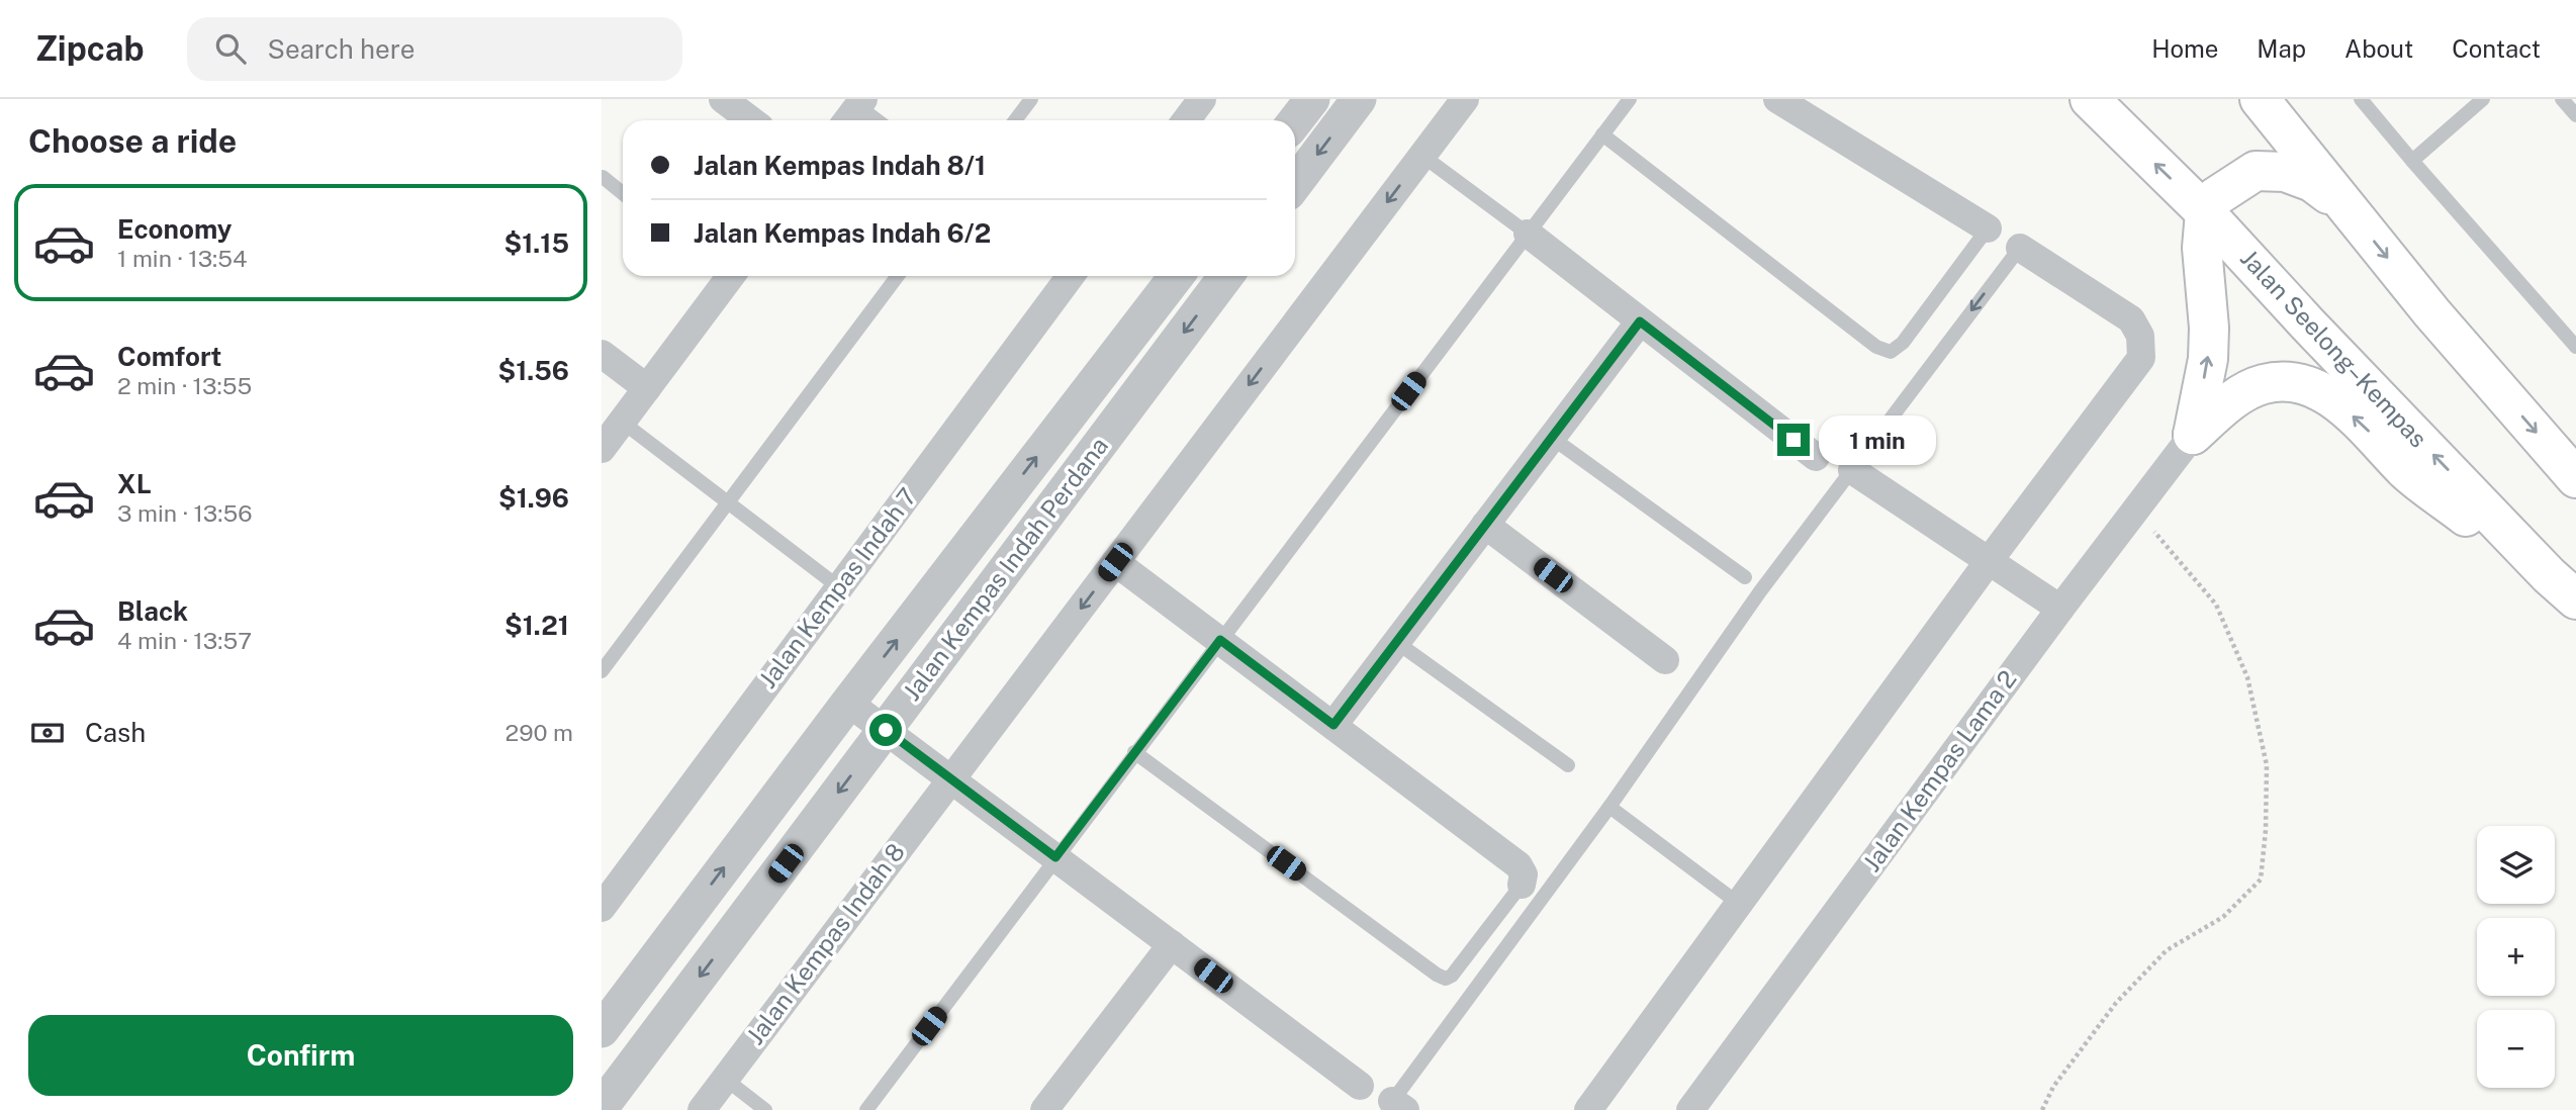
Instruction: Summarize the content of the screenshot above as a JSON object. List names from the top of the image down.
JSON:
{
  "streets": {
    "main road": ["Jalan Seelong–Kempas"],
    "street": [
      "Jalan Kempas Indah Perdana",
      "Jalan Kempas Indah 7",
      "Jalan Kempas Lama 2",
      "Jalan Kempas Indah 8"
    ]
  },
  "one_way": ["Jalan Kempas Indah 8"],
  "page": {
    "header": "Zipcab",
    "search": "Search here",
    "nav": [
      "Home",
      "Map",
      "About",
      "Contact"
    ],
    "heading": "Choose a ride",
    "banner": ["Jalan Kempas Indah 8/1", "Jalan Kempas Indah 6/2"],
    "list": [
      {
        "name": "Economy",
        "note": "1 min · 13:54",
        "value": "$1.15"
      },
      {
        "name": "Comfort",
        "note": "2 min · 13:55",
        "value": "$1.56"
      },
      {
        "name": "XL",
        "note": "3 min · 13:56",
        "value": "$1.96"
      },
      {
        "name": "Black",
        "note": "4 min · 13:57",
        "value": "$1.21"
      }
    ],
    "bubble": "1 min",
    "pay": ["Cash", "290 m"],
    "map_buttons": ["+", "−"],
    "buttons": "Confirm"
  }
}
